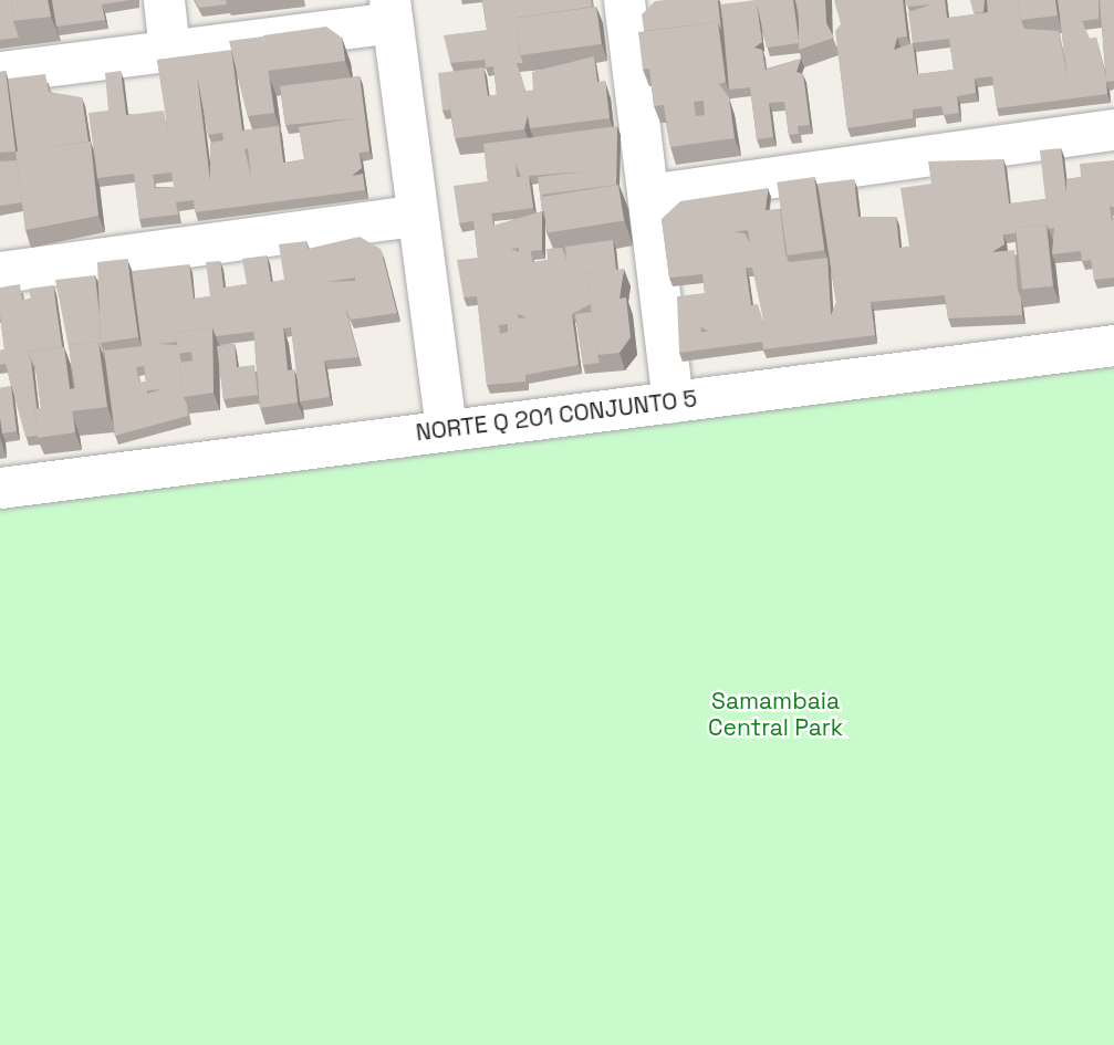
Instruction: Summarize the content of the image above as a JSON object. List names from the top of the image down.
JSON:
{
  "streets": {
    "street": ["NORTE Q 201 CONJUNTO 5"]
  },
  "parks": ["Samambaia Central Park"]
}
